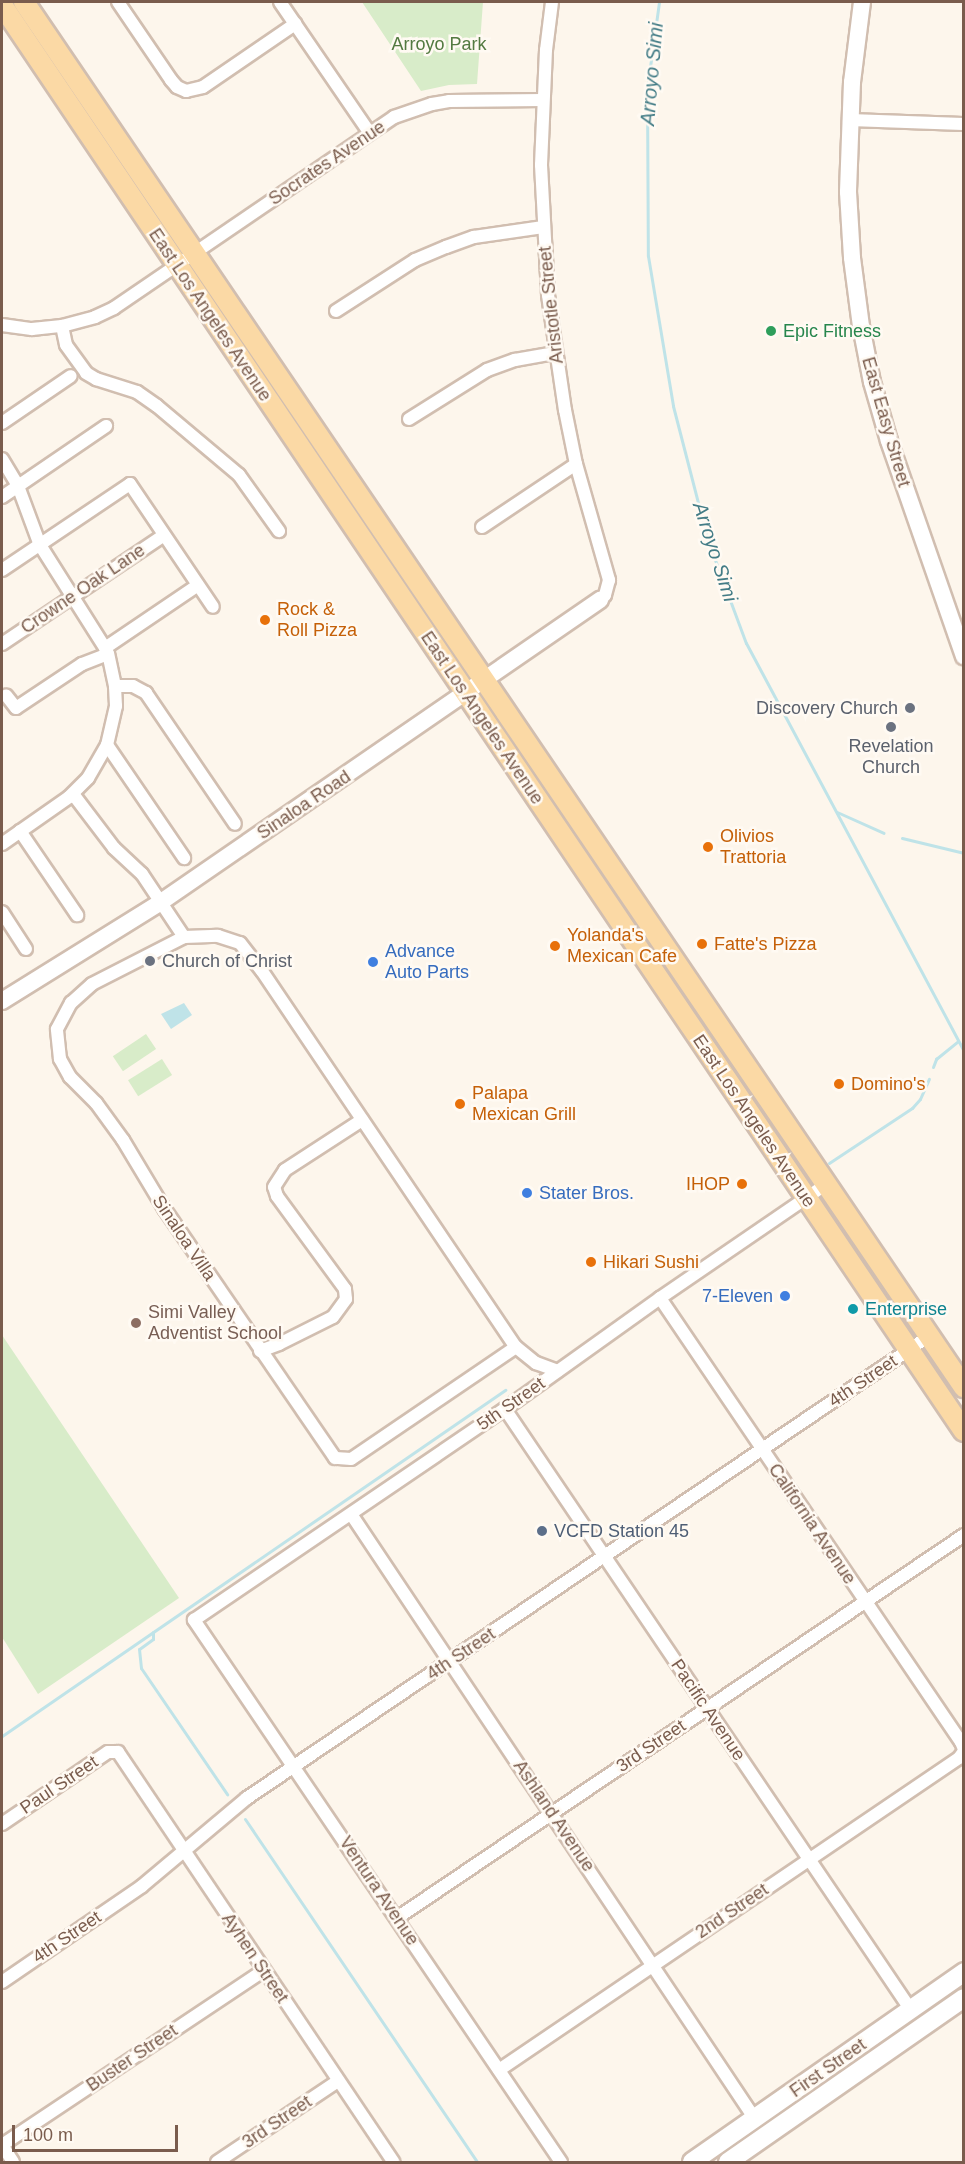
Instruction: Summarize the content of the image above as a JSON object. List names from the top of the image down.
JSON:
{
  "streets": {
    "main road": ["East Los Angeles Avenue", "First Street"],
    "street": [
      "Socrates Avenue",
      "Aristotle Street",
      "East Easy Street",
      "Crowne Oak Lane",
      "Sinaloa Road",
      "Sinaloa Villa",
      "4th Street",
      "5th Street",
      "California Avenue",
      "Pacific Avenue",
      "3rd Street",
      "Paul Street",
      "Ashland Avenue",
      "Ventura Avenue",
      "2nd Street",
      "Ayhen Street",
      "Buster Street"
    ]
  },
  "crossings": [
    ["Socrates Avenue", "Aristotle Street"],
    ["Socrates Avenue", "East Los Angeles Avenue"],
    ["Aristotle Street", "Sinaloa Road"],
    ["East Los Angeles Avenue", "Sinaloa Road"],
    ["East Los Angeles Avenue", "4th Street"],
    ["East Los Angeles Avenue", "5th Street"],
    ["Sinaloa Villa", "5th Street"],
    ["4th Street", "California Avenue"],
    ["4th Street", "Pacific Avenue"],
    ["4th Street", "Ashland Avenue"],
    ["4th Street", "Ventura Avenue"],
    ["4th Street", "Ayhen Street"],
    ["5th Street", "California Avenue"],
    ["5th Street", "Pacific Avenue"],
    ["5th Street", "Ashland Avenue"],
    ["5th Street", "Ventura Avenue"],
    ["California Avenue", "3rd Street"],
    ["California Avenue", "2nd Street"],
    ["Pacific Avenue", "3rd Street"],
    ["Pacific Avenue", "2nd Street"],
    ["Pacific Avenue", "First Street"],
    ["3rd Street", "Ashland Avenue"],
    ["3rd Street", "Ventura Avenue"],
    ["3rd Street", "Ayhen Street"],
    ["Paul Street", "Ayhen Street"],
    ["Ashland Avenue", "2nd Street"],
    ["Ashland Avenue", "First Street"],
    ["Ventura Avenue", "2nd Street"],
    ["Ayhen Street", "Buster Street"]
  ],
  "water": ["Arroyo Simi"],
  "parks": ["Arroyo Park"],
  "places": [
    "Epic Fitness",
    "Rock & Roll Pizza",
    "Discovery Church",
    "Revelation Church",
    "Olivios Trattoria",
    "Fatte's Pizza",
    "Yolanda's Mexican Cafe",
    "Church of Christ",
    "Advance Auto Parts",
    "Domino's",
    "Palapa Mexican Grill",
    "IHOP",
    "Stater Bros.",
    "Hikari Sushi",
    "7-Eleven",
    "Enterprise",
    "Simi Valley Adventist School",
    "VCFD Station 45"
  ],
  "scale_bar": "100 m"
}
